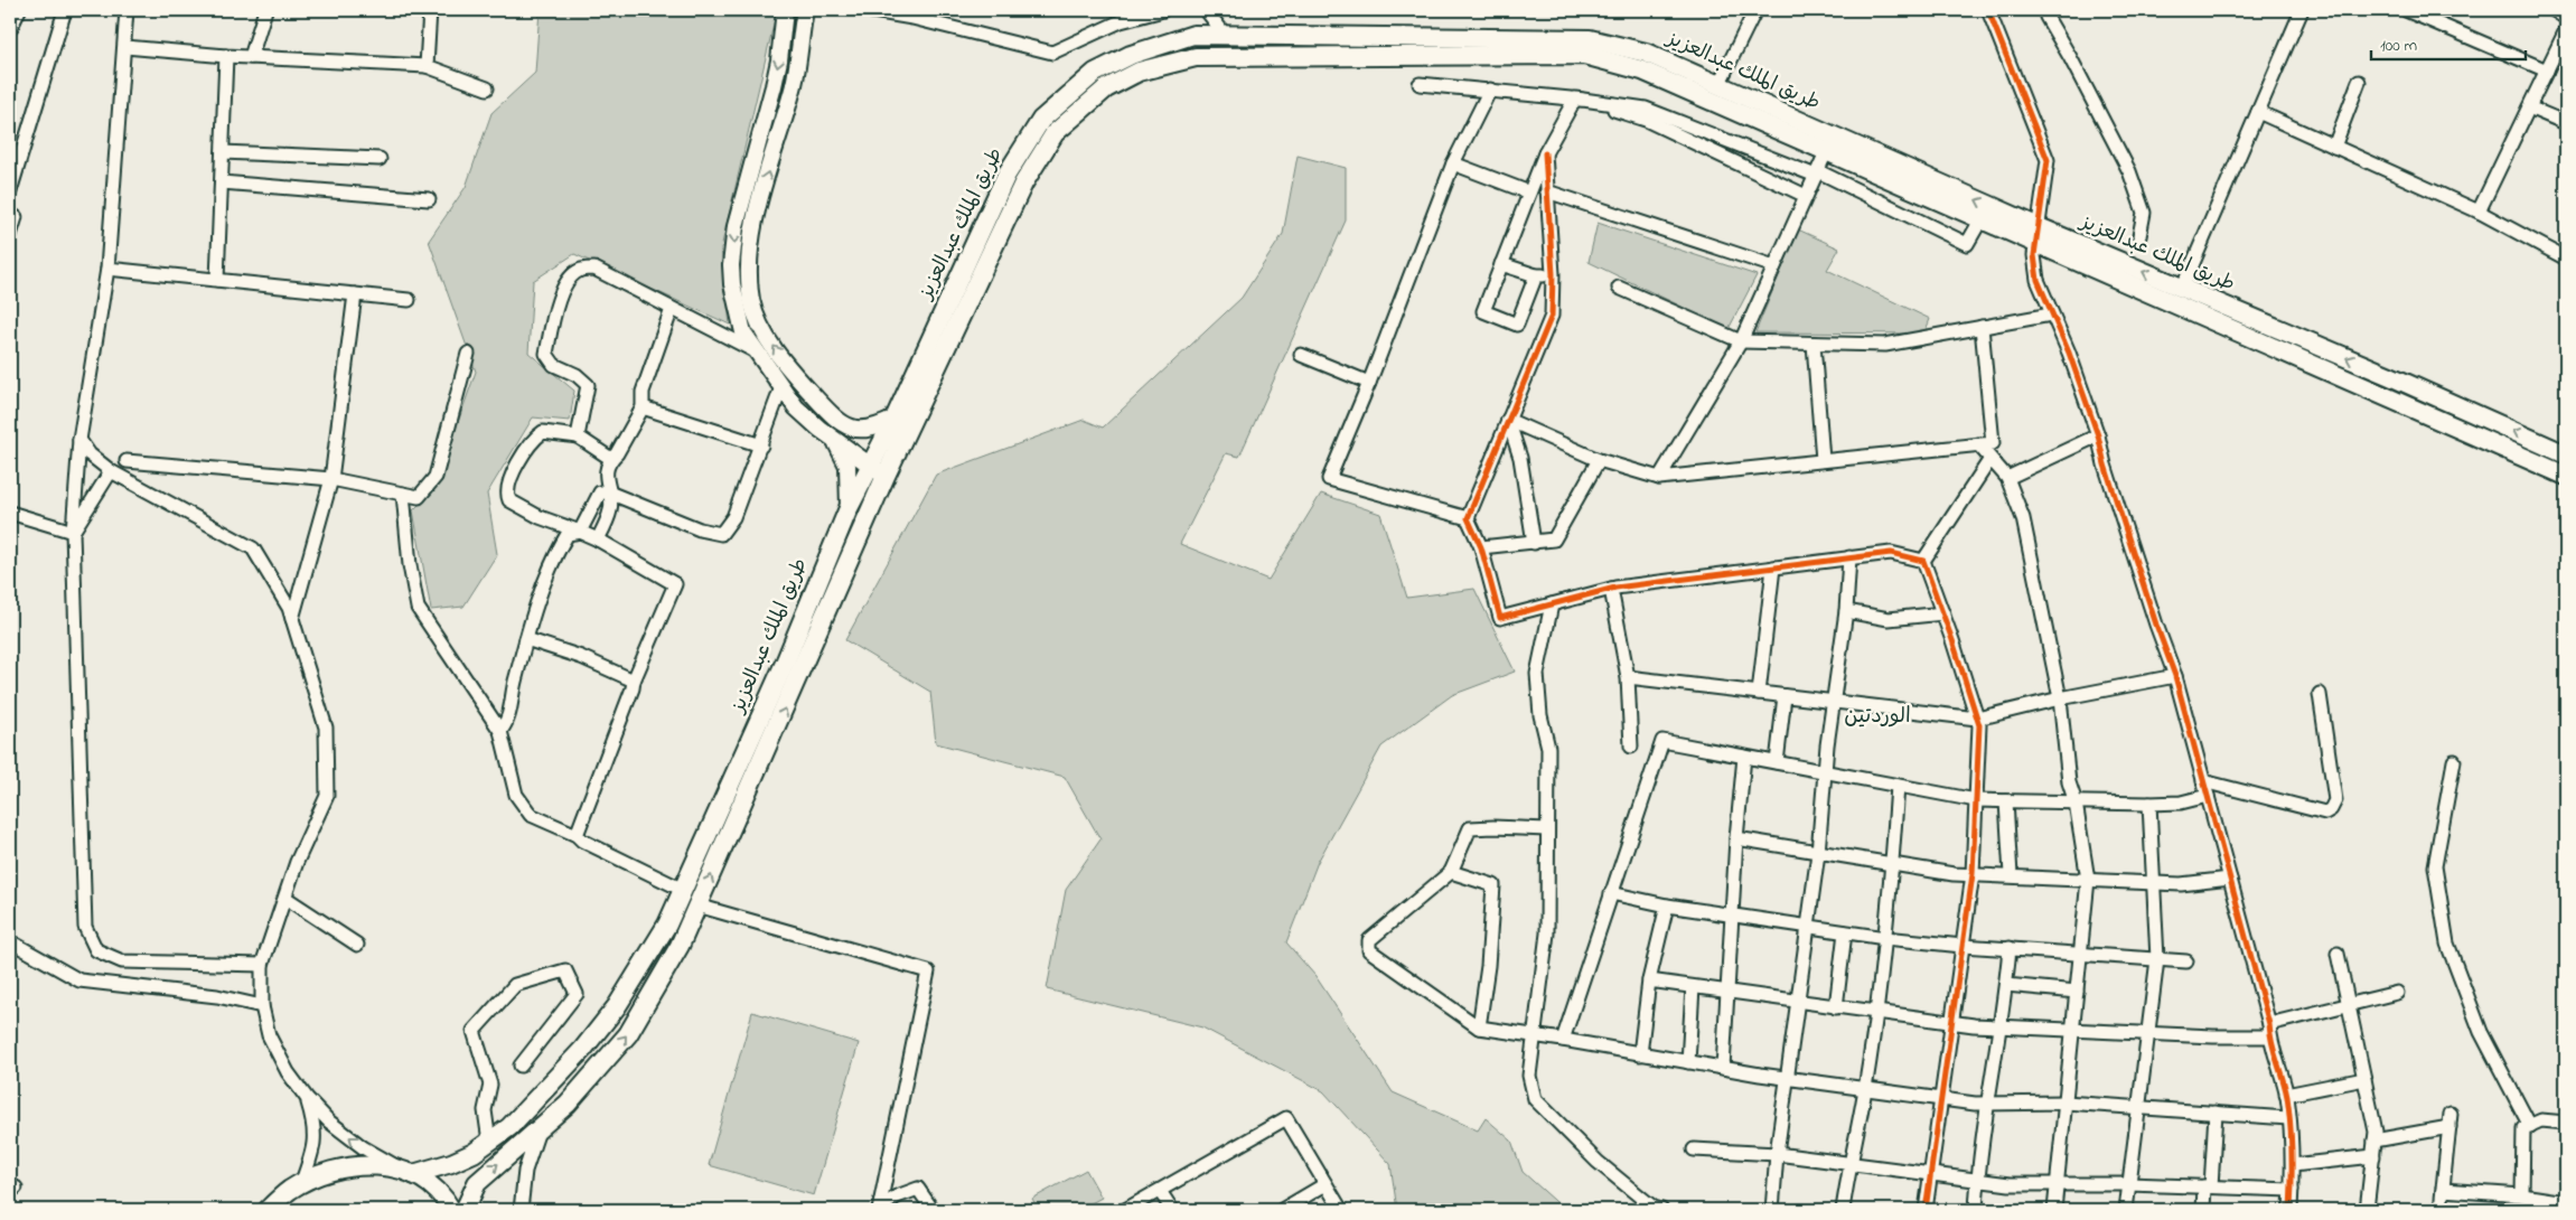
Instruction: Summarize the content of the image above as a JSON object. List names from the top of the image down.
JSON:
{
  "streets": {
    "highway": ["طريق الملك عبدالعزيز"]
  },
  "districts": ["الوردتين"],
  "scale_bar": "100 m"
}
